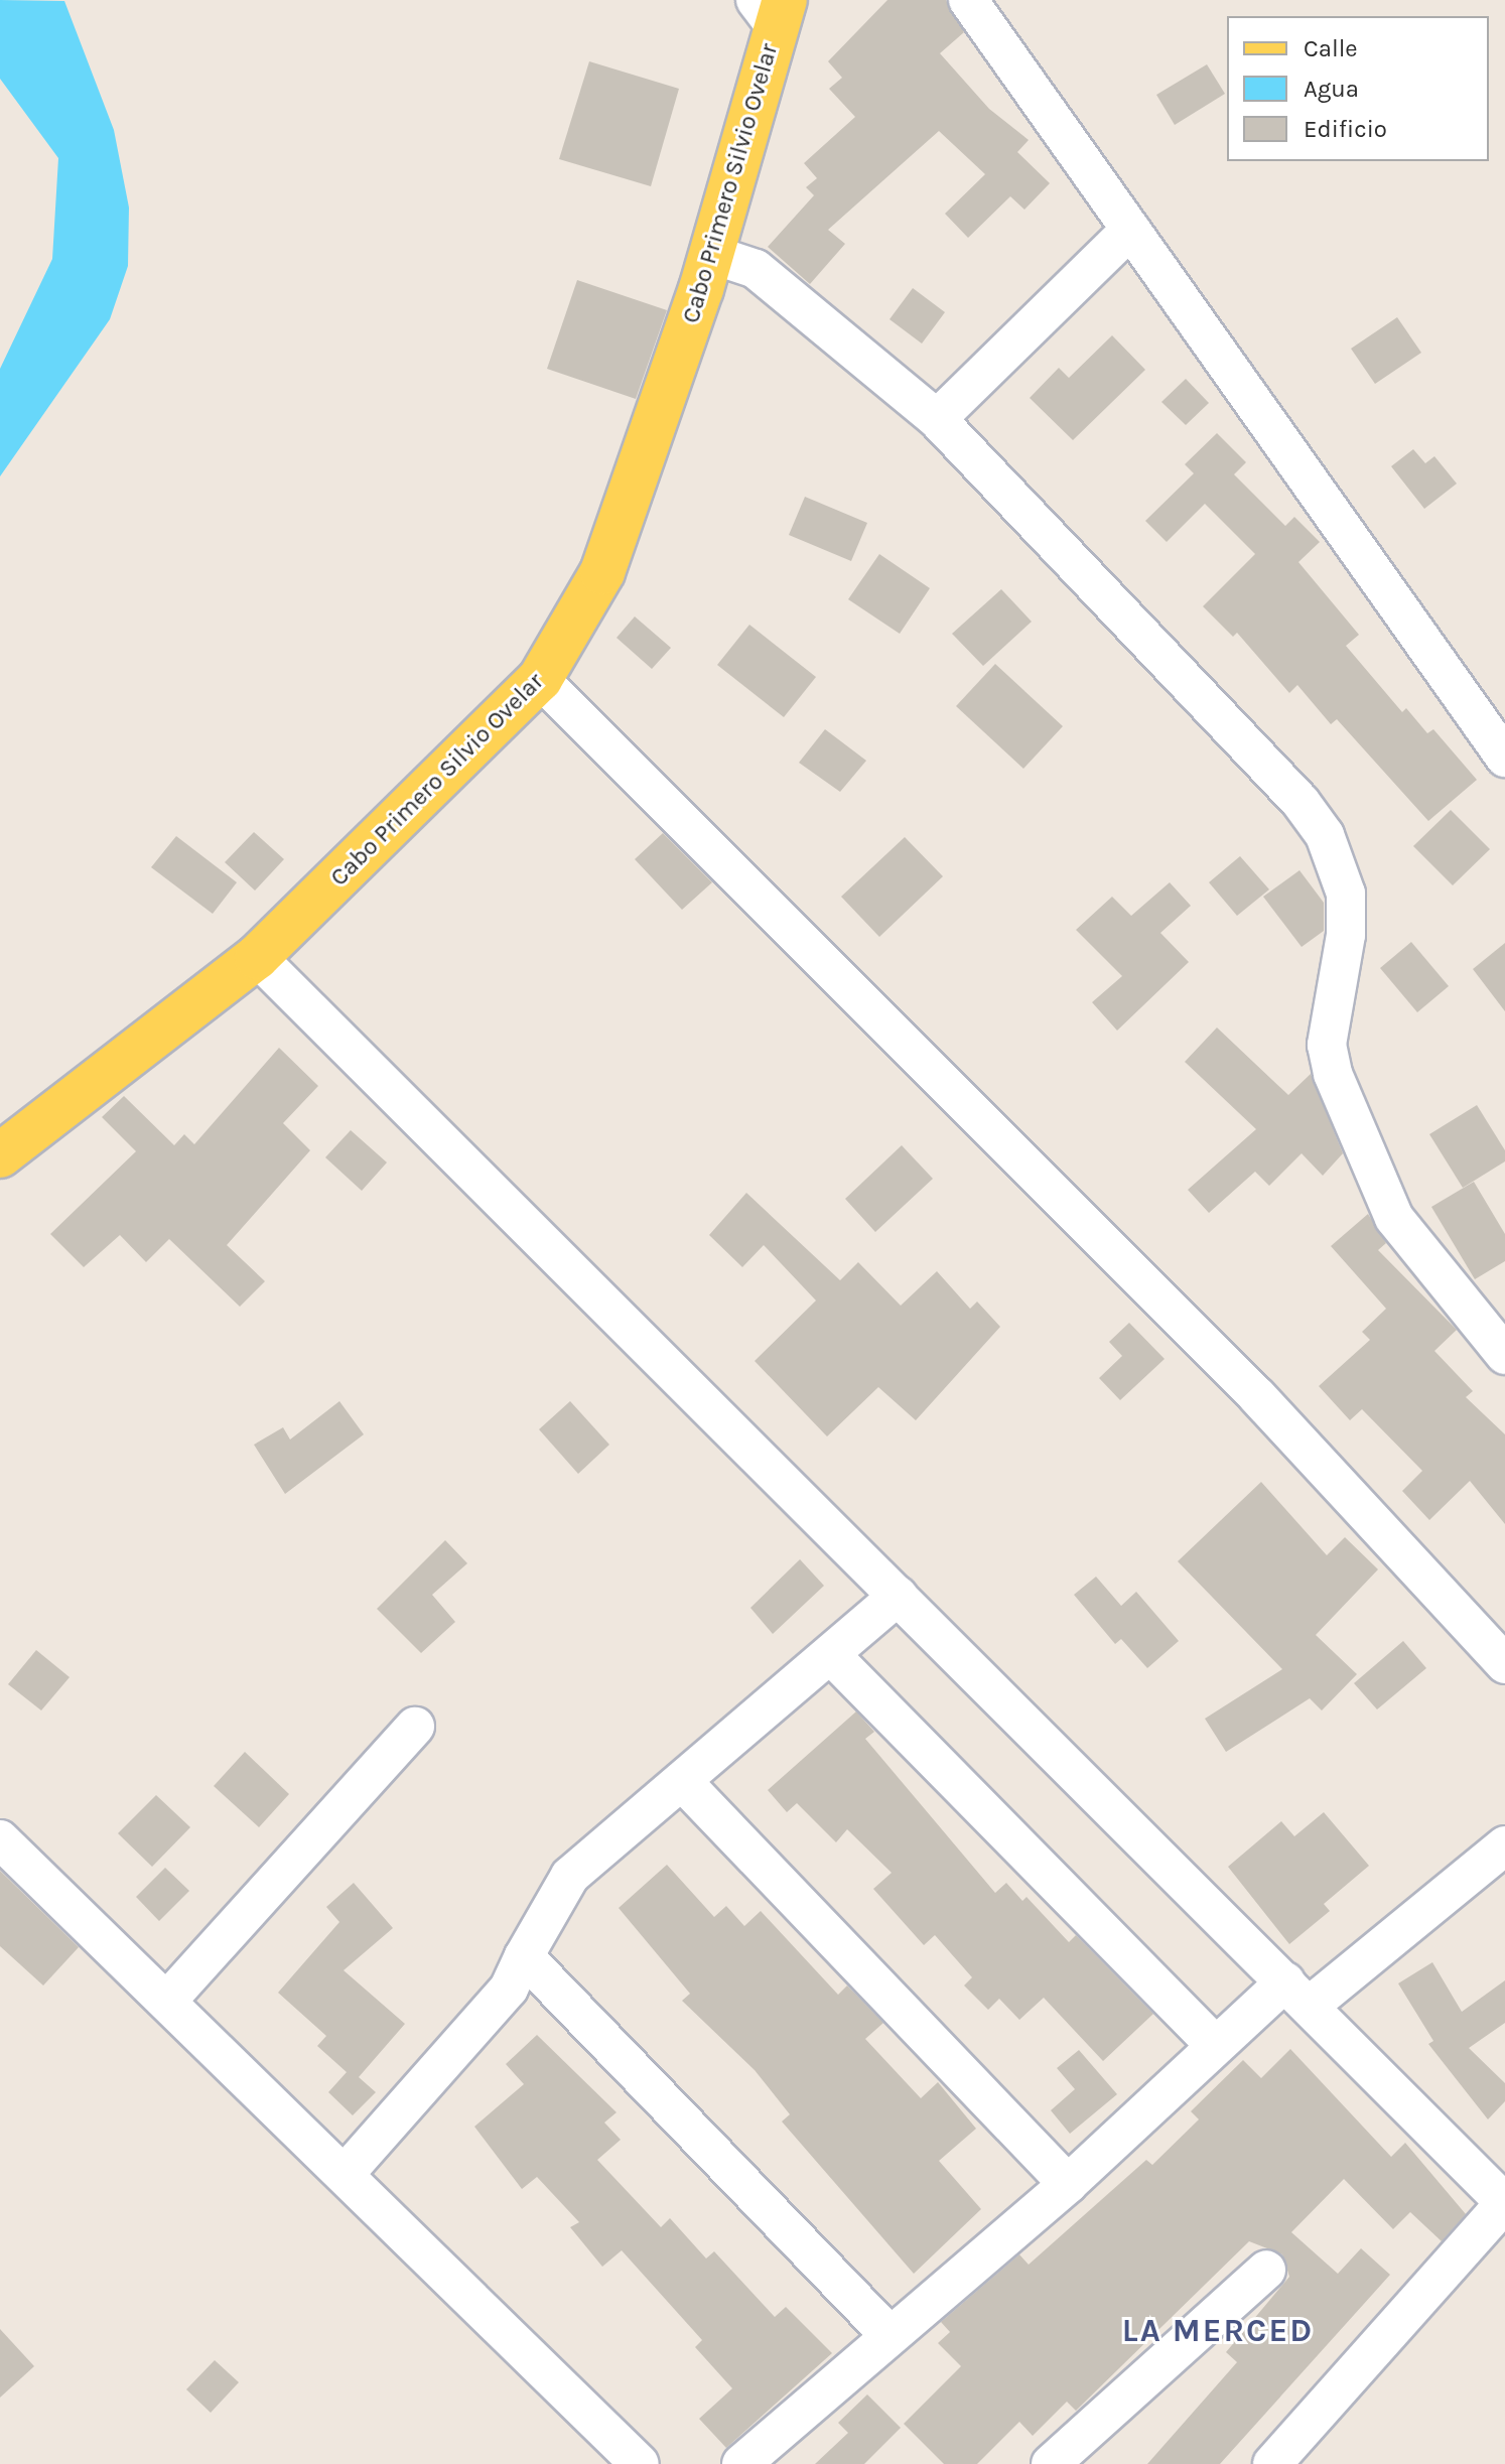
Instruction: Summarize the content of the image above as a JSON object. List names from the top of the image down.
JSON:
{
  "streets": {
    "main road": ["Cabo Primero Silvio Ovelar"]
  },
  "districts": ["LA MERCED"],
  "legend": ["Calle", "Agua", "Edificio"]
}
